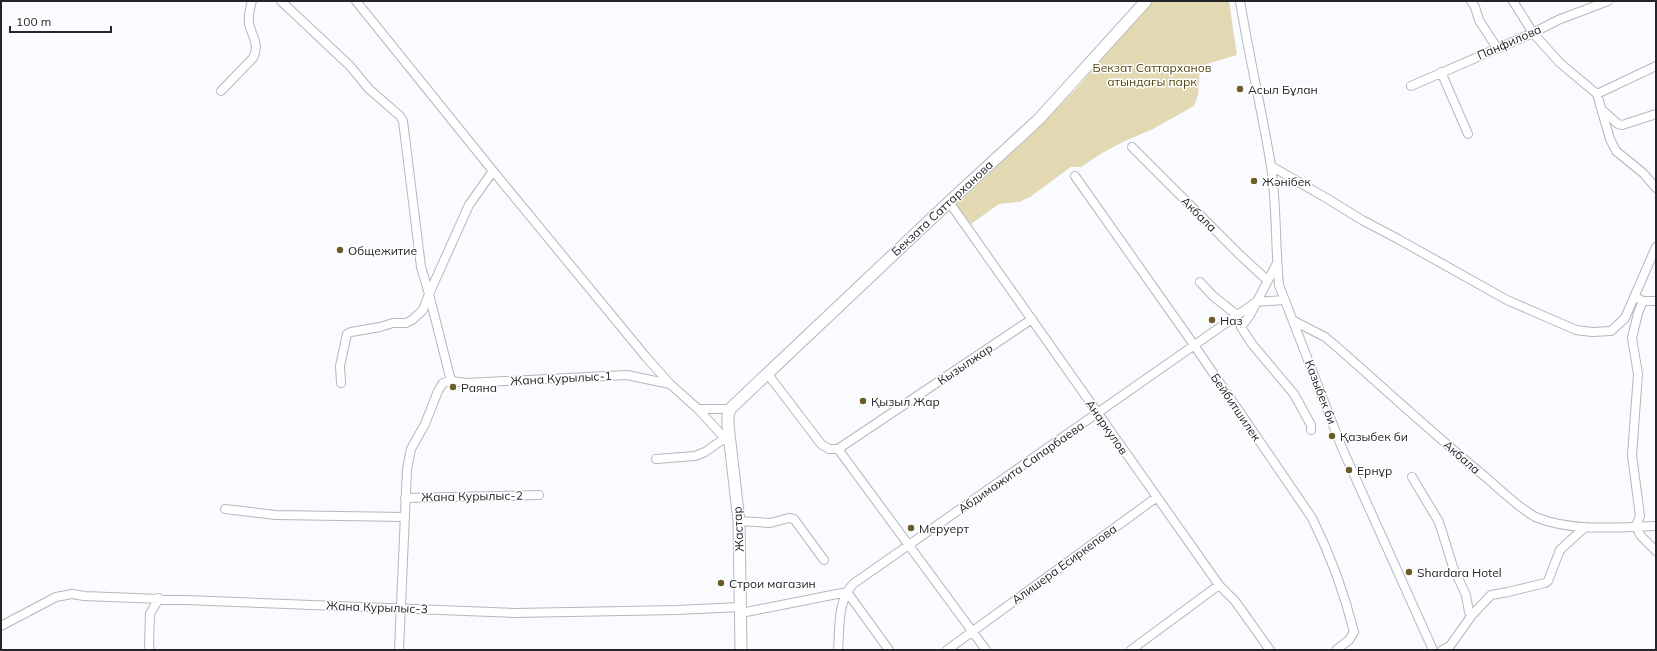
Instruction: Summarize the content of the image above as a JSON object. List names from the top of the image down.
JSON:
{
  "streets": {
    "street": [
      "Панфилова",
      "Бекзата Саттарханова",
      "Акбала",
      "Кызылжар",
      "Жана Курылыс-1",
      "Казыбек би",
      "Бейбитшилек",
      "Анаркулов",
      "Абдимажита Сапарбаева",
      "Жана Курылыс-2",
      "Жастар",
      "Алишера Есиркепова",
      "Жана Курылыс-3"
    ]
  },
  "crossings": [
    ["Бекзата Саттарханова", "Анаркулов"],
    ["Бекзата Саттарханова", "Жастар"],
    ["Акбала", "Казыбек би"],
    ["Кызылжар", "Анаркулов"],
    ["Бейбитшилек", "Абдимажита Сапарбаева"],
    ["Анаркулов", "Абдимажита Сапарбаева"],
    ["Анаркулов", "Алишера Есиркепова"],
    ["Абдимажита Сапарбаева", "Жастар"],
    ["Абдимажита Сапарбаева", "Жана Курылыс-3"],
    ["Жастар", "Жана Курылыс-3"]
  ],
  "parks": ["Бекзат Саттарханов атындағы парк"],
  "places": [
    "Асыл Бұлан",
    "Жәнібек",
    "Общежитие",
    "Наз",
    "Раяна",
    "Қызыл Жар",
    "Қазыбек би",
    "Ернұр",
    "Меруерт",
    "Shardara Hotel",
    "Строи магазин"
  ],
  "scale_bar": "100 m"
}
